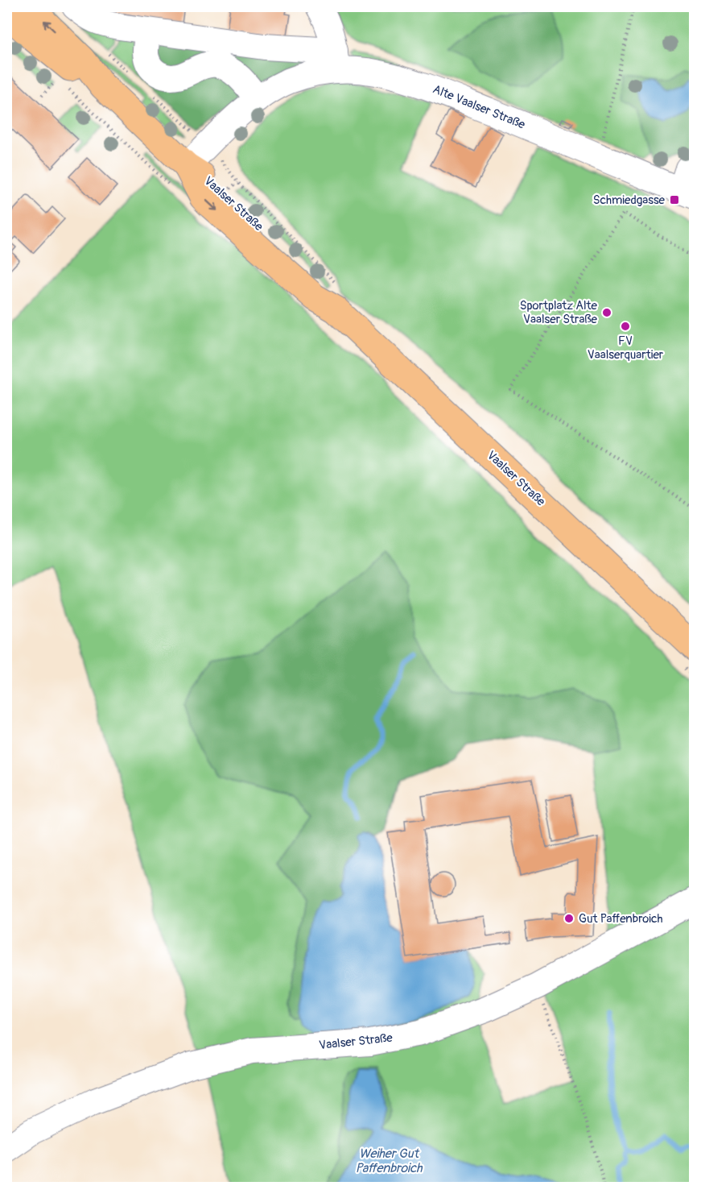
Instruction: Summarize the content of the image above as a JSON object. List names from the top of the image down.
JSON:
{
  "streets": {
    "main road": ["Vaalser Straße"],
    "street": ["Alte Vaalser Straße"]
  },
  "crossings": [
    ["Alte Vaalser Straße", "Vaalser Straße"]
  ],
  "water": ["Weiher Gut Paffenbroich"],
  "places": {
    "transit": ["Schmiedgasse"],
    "other": ["Sportplatz Alte Vaalser Straße", "FV Vaalserquartier", "Gut Paffenbroich"]
  }
}
